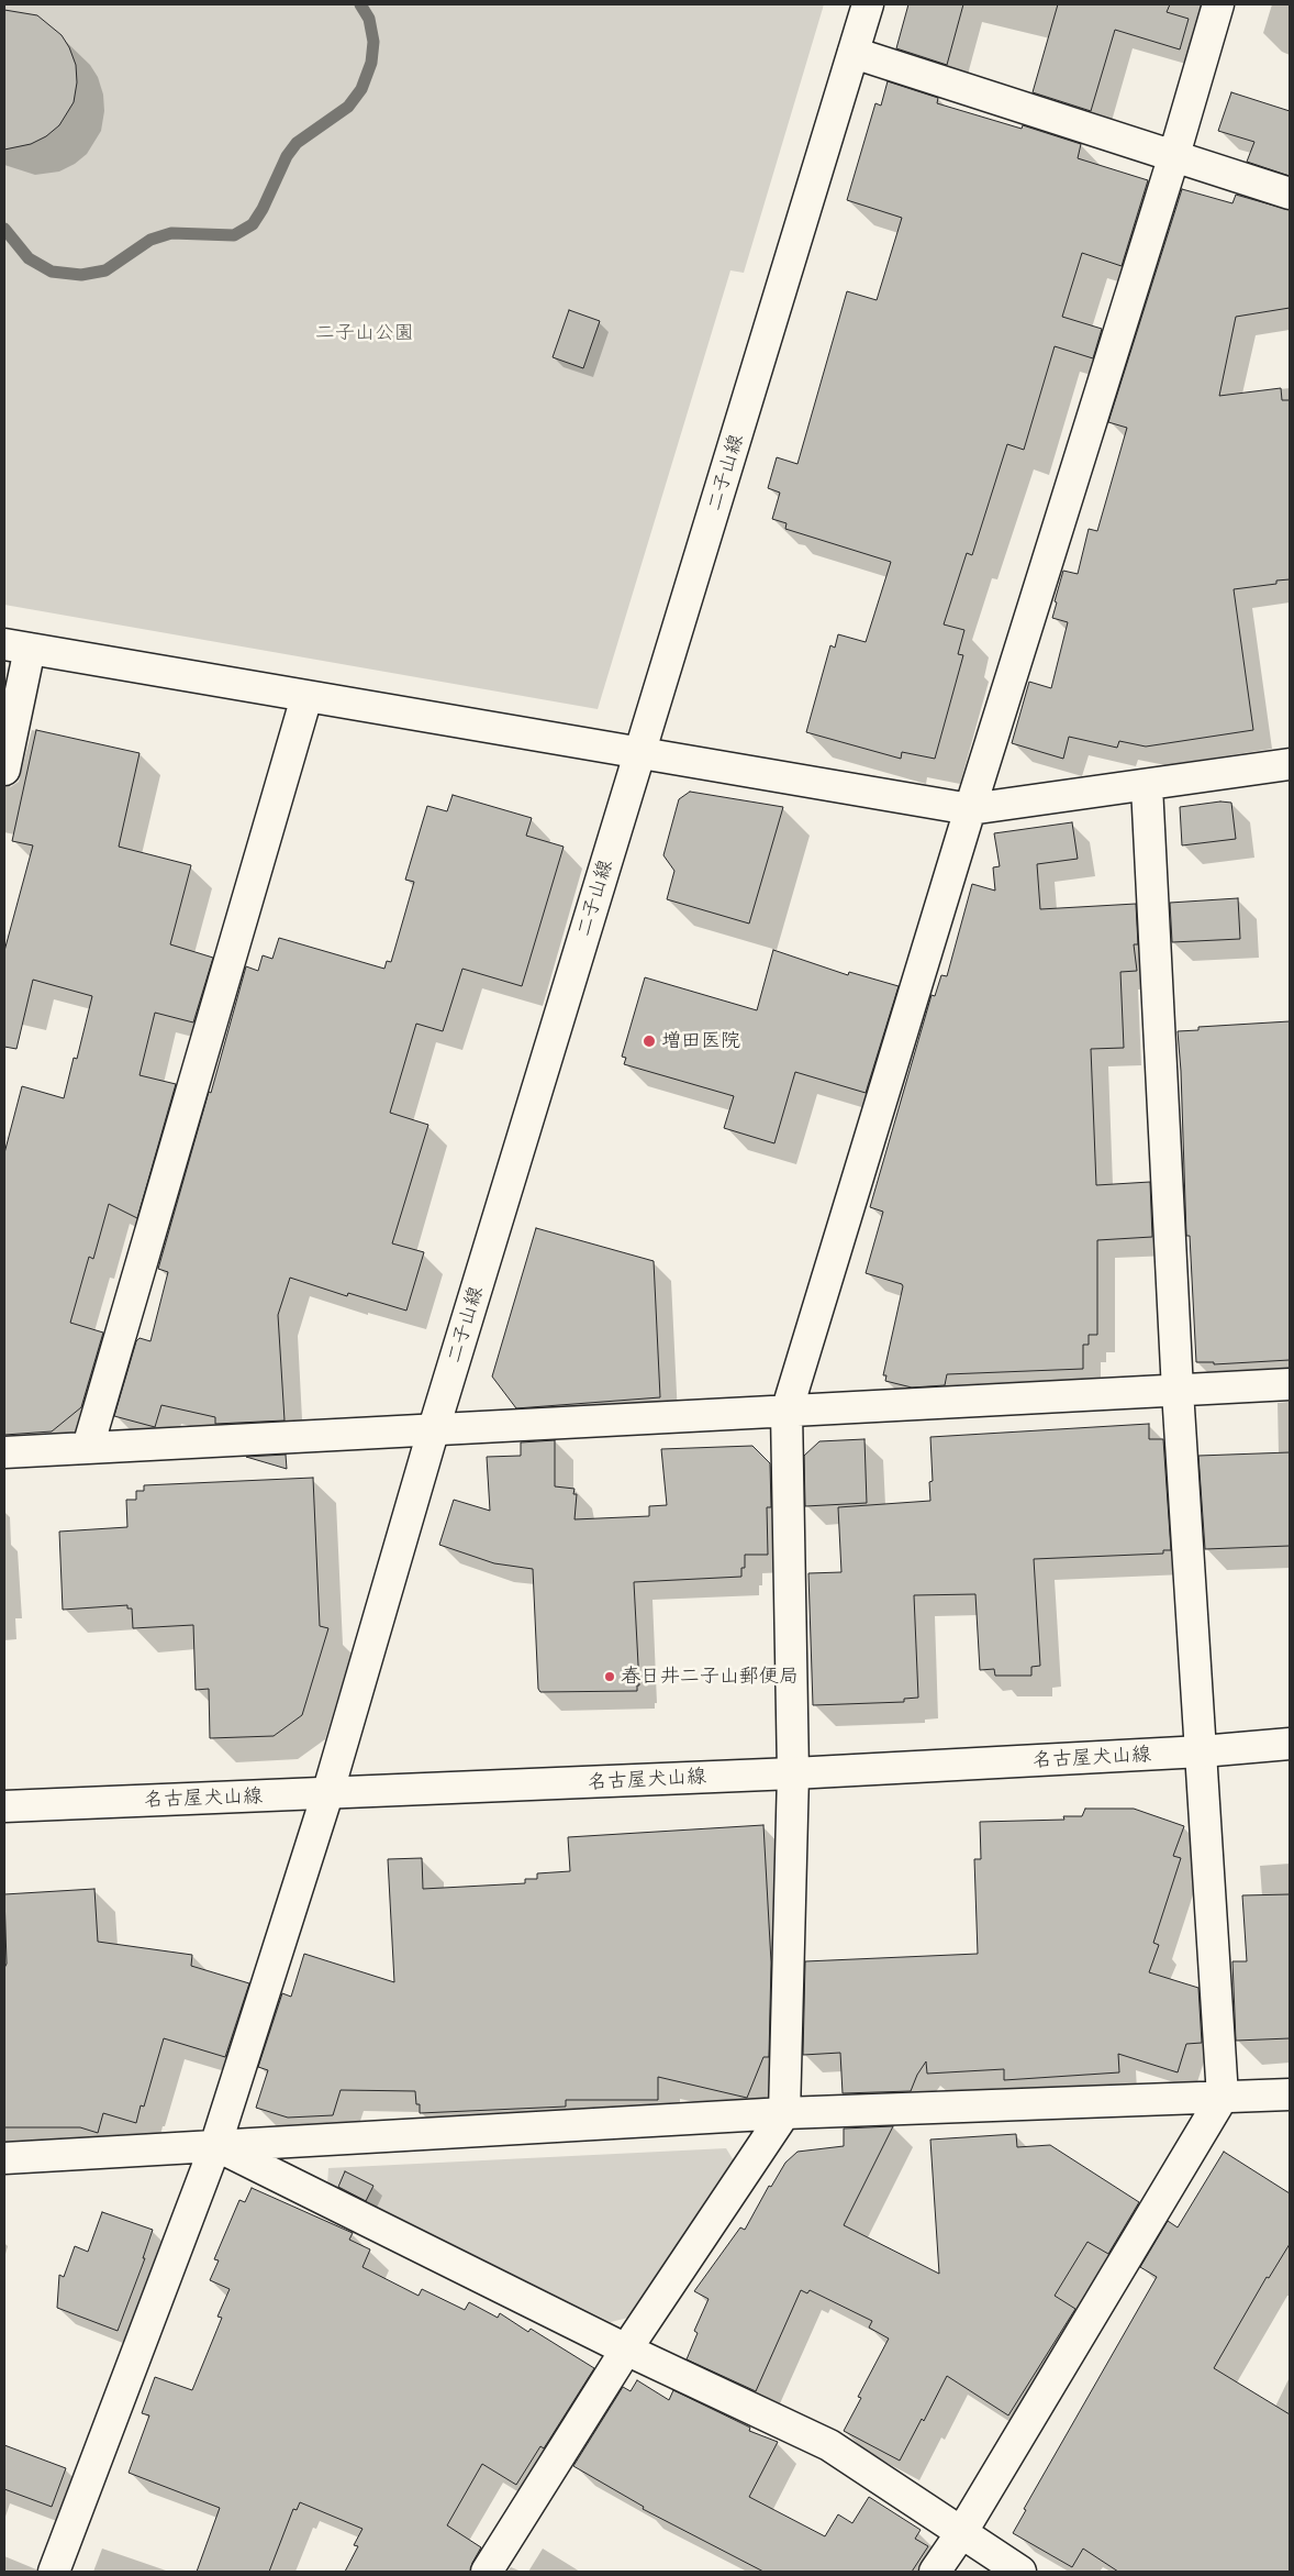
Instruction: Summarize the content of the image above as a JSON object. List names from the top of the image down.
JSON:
{
  "streets": {
    "street": ["二子山線", "名古屋犬山線"]
  },
  "crossings": [
    ["二子山線", "名古屋犬山線"]
  ],
  "parks": ["二子山公園"],
  "places": ["増田医院", "春日井二子山郵便局"]
}
